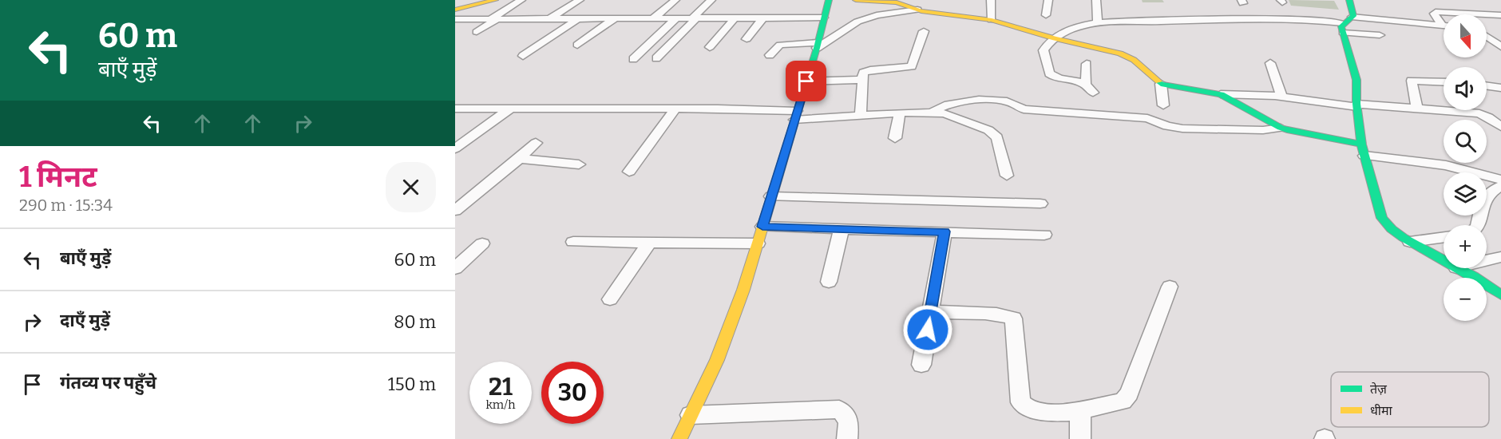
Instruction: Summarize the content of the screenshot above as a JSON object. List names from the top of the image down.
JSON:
{
  "legend": ["तेज़", "धीमा"],
  "north": "bottom",
  "page": {
    "turn": ["60 m", "बाएँ मुड़ें"],
    "map_buttons": ["+", "−"],
    "heading": ["1 मिनट", "290 m · 15:34"],
    "list": [
      {
        "name": "बाएँ मुड़ें",
        "value": "60 m"
      },
      {
        "name": "दाएँ मुड़ें",
        "value": "80 m"
      },
      {
        "name": "गंतव्य पर पहुँचे",
        "value": "150 m"
      }
    ],
    "speed": "21 km/h",
    "limit": "30"
  }
}
